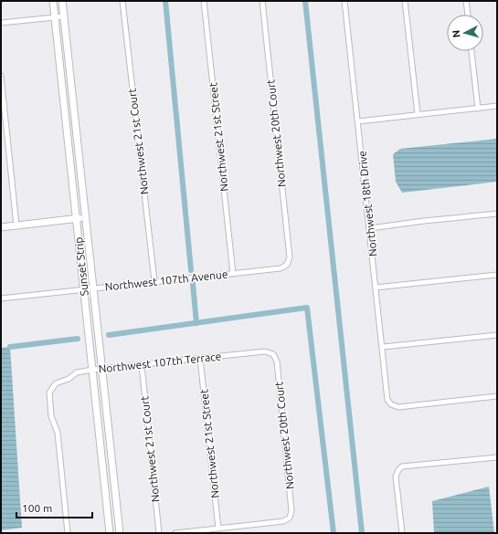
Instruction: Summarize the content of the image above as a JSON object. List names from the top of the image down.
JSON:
{
  "streets": {
    "street": [
      "Northwest 20th Court",
      "Northwest 21st Street",
      "Northwest 21st Court",
      "Northwest 18th Drive",
      "Sunset Strip",
      "Northwest 107th Avenue",
      "Northwest 107th Terrace"
    ]
  },
  "crossings": [
    ["Northwest 20th Court", "Northwest 21st Street"],
    ["Northwest 20th Court", "Northwest 107th Avenue"],
    ["Northwest 20th Court", "Northwest 107th Terrace"],
    ["Northwest 21st Street", "Northwest 107th Avenue"],
    ["Northwest 21st Street", "Northwest 107th Terrace"],
    ["Northwest 21st Court", "Northwest 107th Avenue"],
    ["Northwest 21st Court", "Northwest 107th Terrace"],
    ["Sunset Strip", "Northwest 107th Avenue"],
    ["Sunset Strip", "Northwest 107th Terrace"]
  ],
  "scale_bar": "100 m",
  "north": "left"
}
